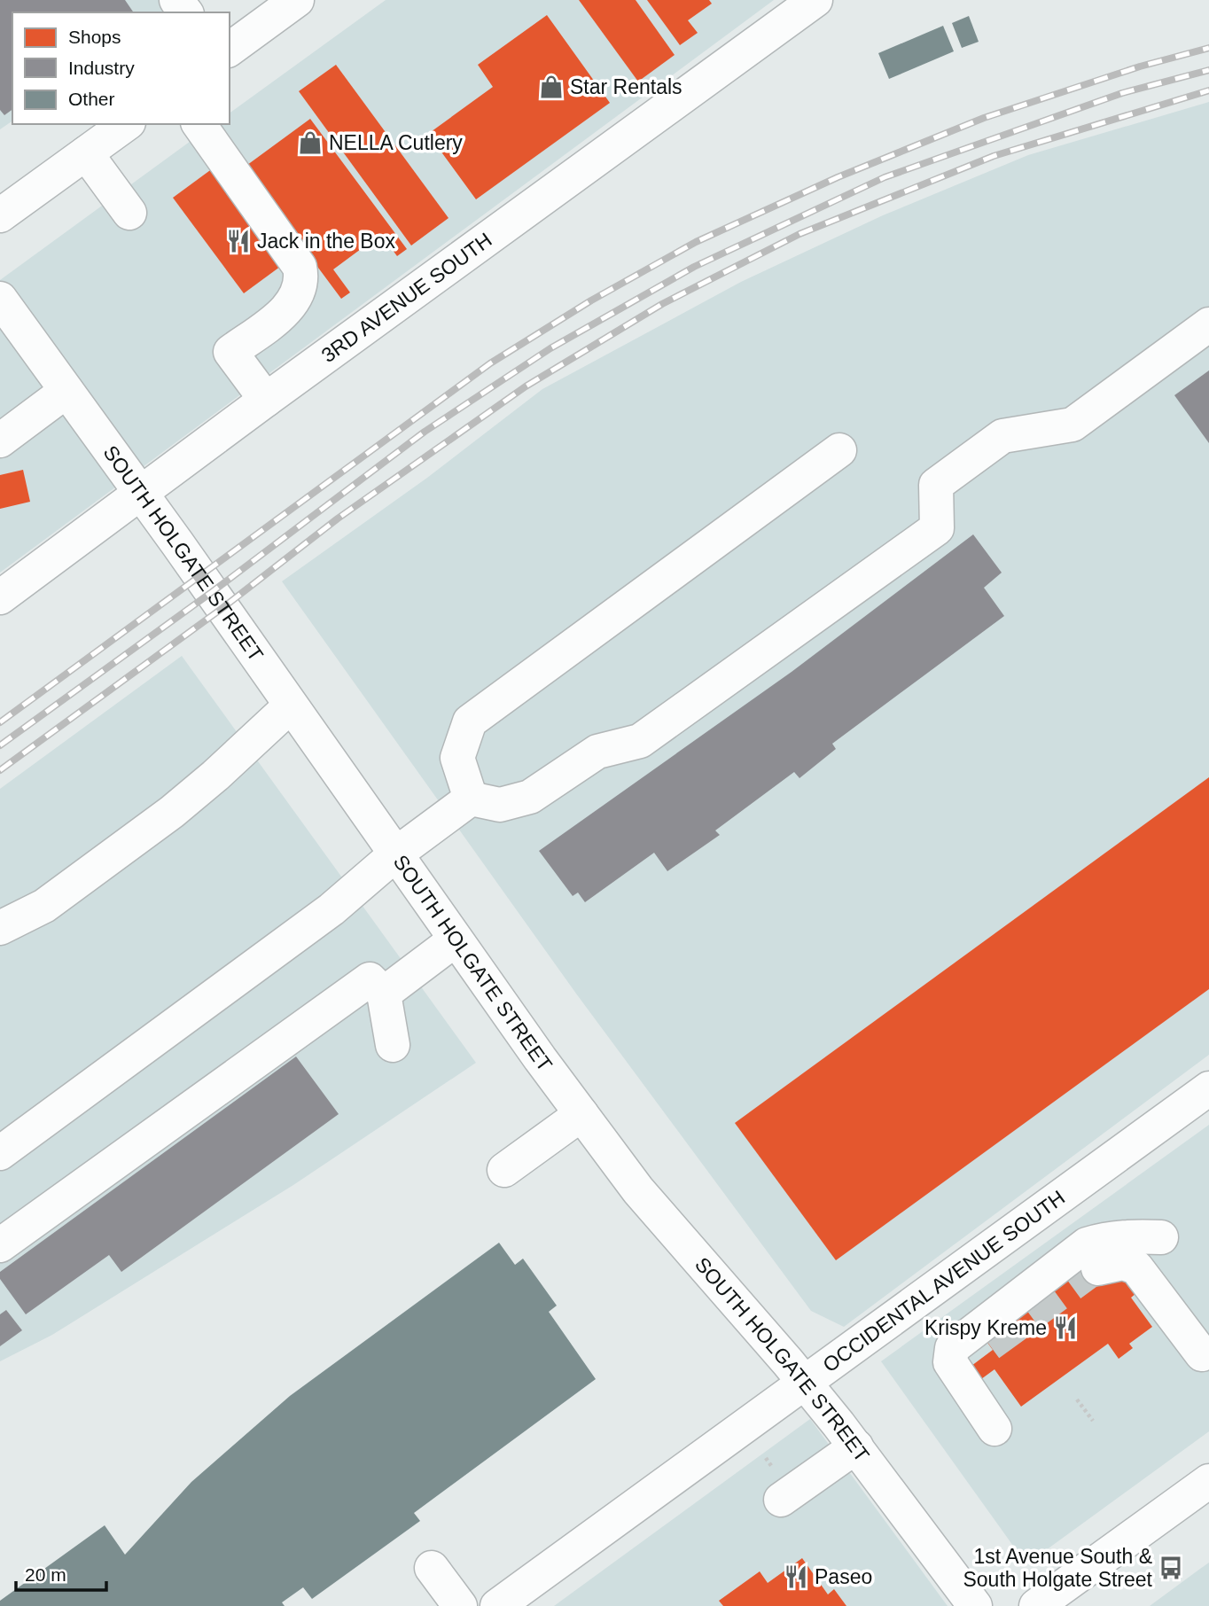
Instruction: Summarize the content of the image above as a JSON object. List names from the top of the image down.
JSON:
{
  "streets": {
    "main road": ["3RD AVENUE SOUTH", "SOUTH HOLGATE STREET", "OCCIDENTAL AVENUE SOUTH"]
  },
  "crossings": [
    ["3RD AVENUE SOUTH", "SOUTH HOLGATE STREET"],
    ["SOUTH HOLGATE STREET", "OCCIDENTAL AVENUE SOUTH"]
  ],
  "places": {
    "shop": ["Star Rentals", "NELLA Cutlery"],
    "restaurant": ["Jack in the Box", "Krispy Kreme", "Paseo"],
    "bus stop": ["1st Avenue South & South Holgate Street"]
  },
  "legend": ["Shops", "Industry", "Other"],
  "scale_bar": "20 m"
}
